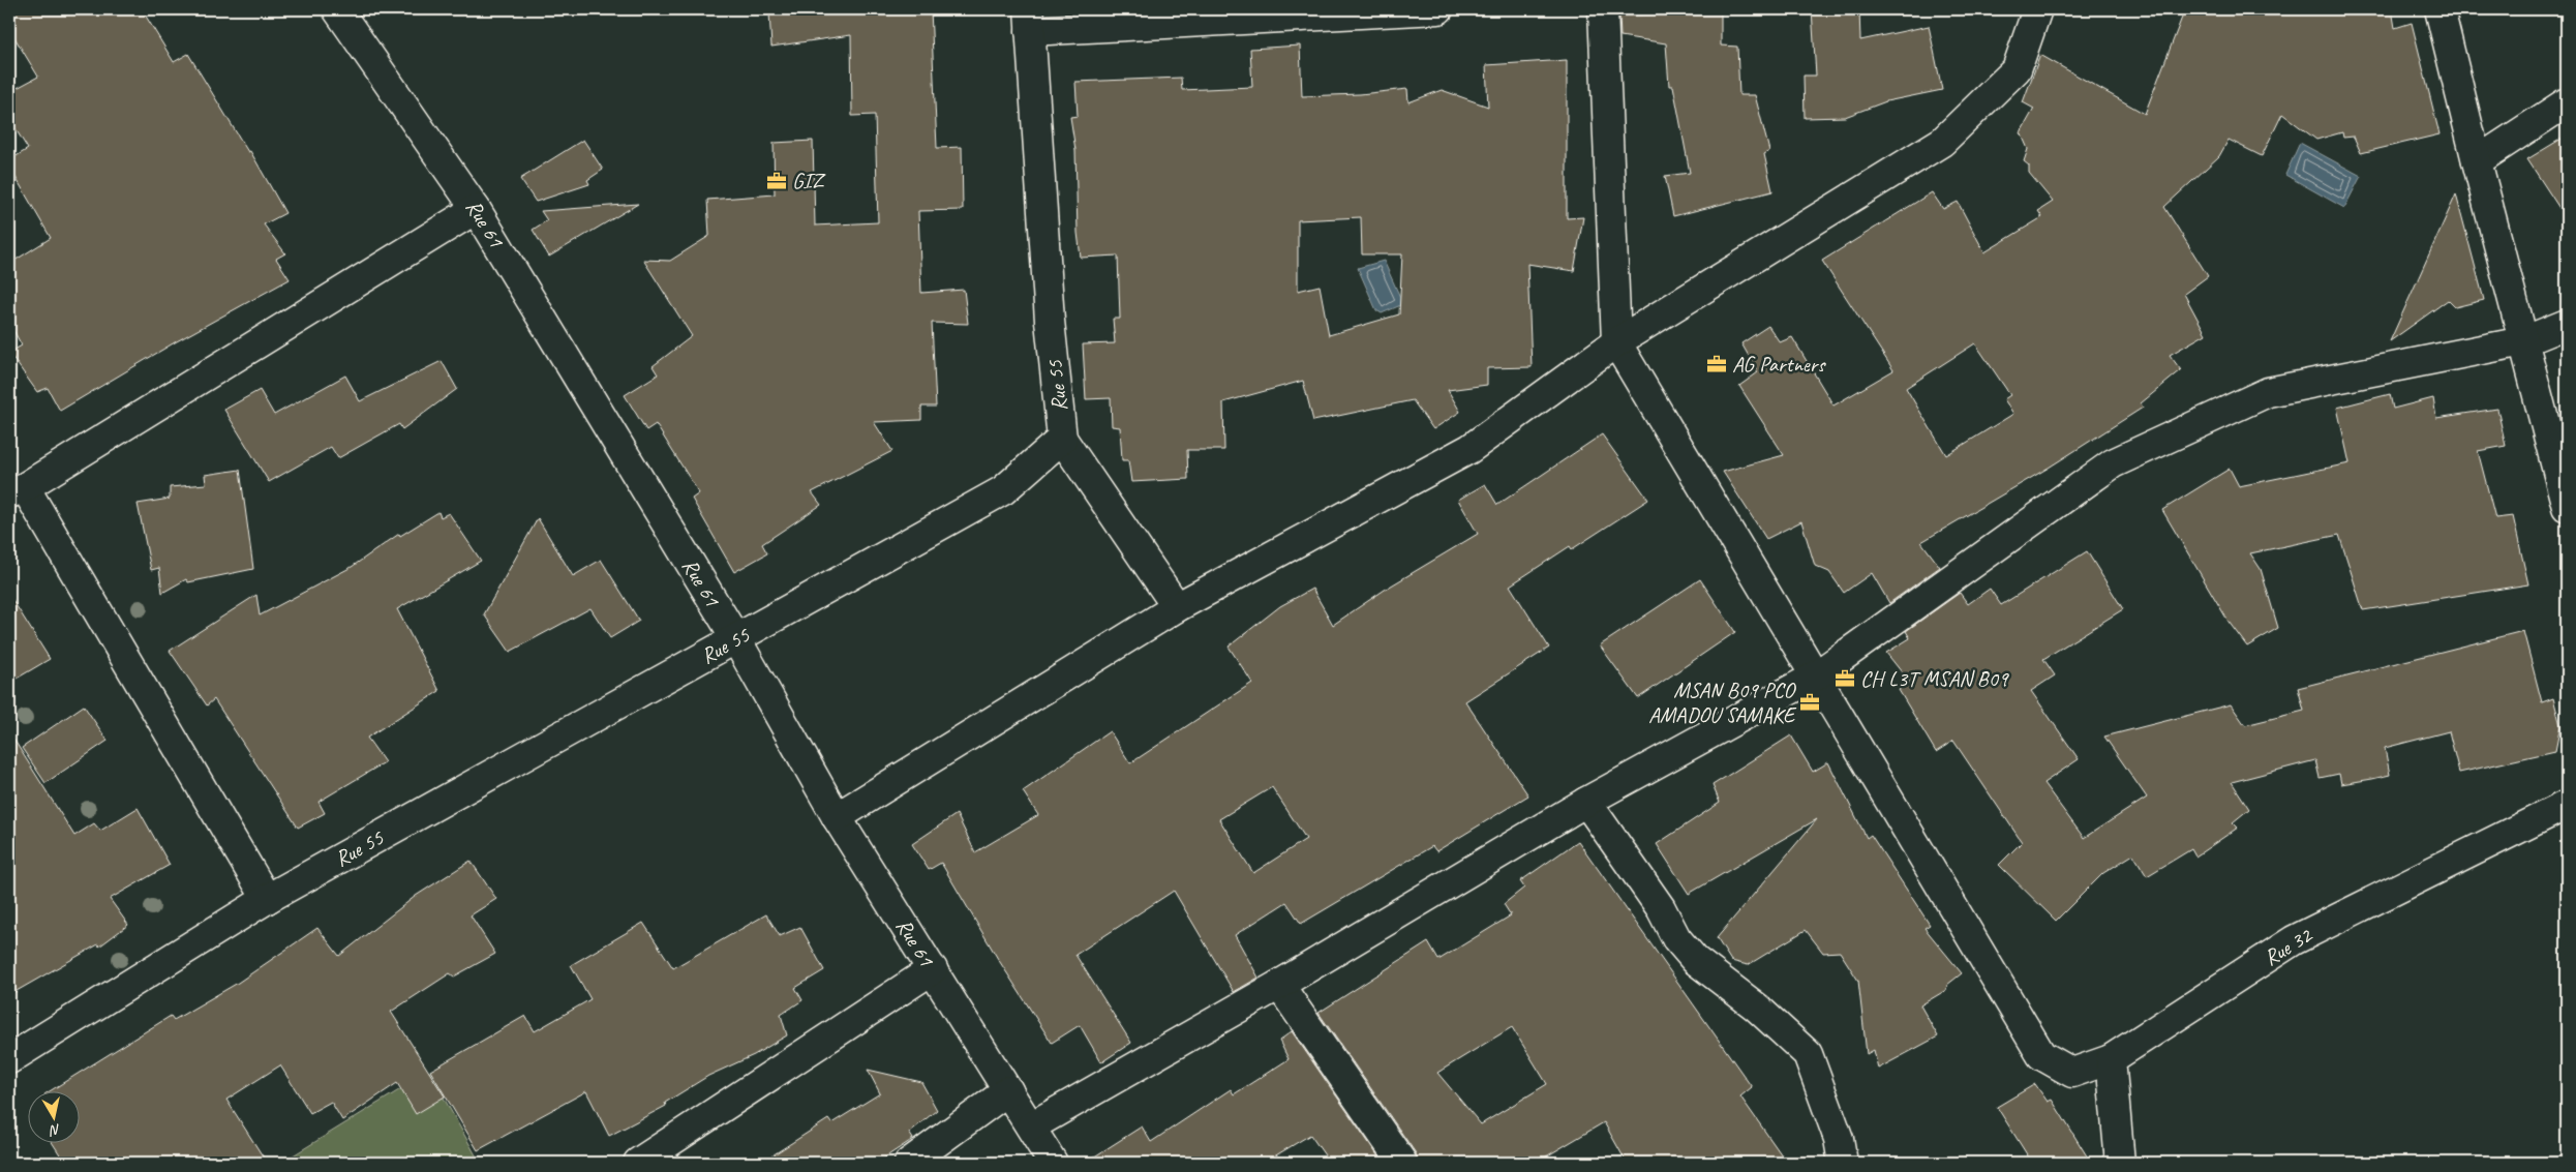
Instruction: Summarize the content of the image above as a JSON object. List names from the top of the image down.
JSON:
{
  "streets": {
    "street": ["Rue 61", "Rue 55", "Rue 32"]
  },
  "crossings": [
    ["Rue 61", "Rue 55"]
  ],
  "places": {
    "office": [
      "GIZ",
      "AG Partners",
      "CH L3T MSAN B09",
      "MSAN B09 PCO AMADOU SAMAKE"
    ]
  },
  "north": "bottom"
}
